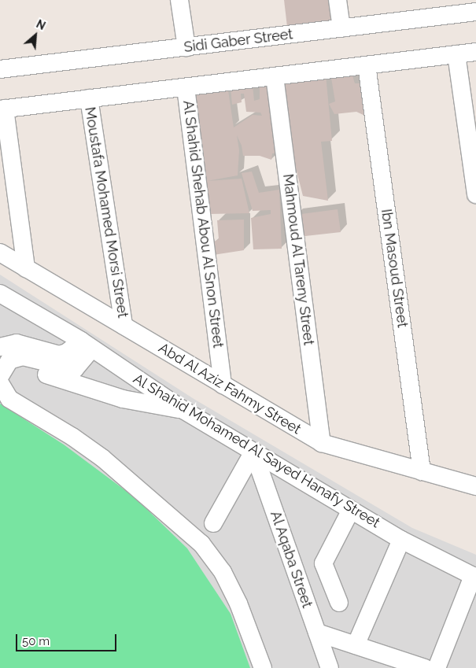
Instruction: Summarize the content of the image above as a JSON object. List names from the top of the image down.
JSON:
{
  "streets": {
    "street": [
      "Sidi Gaber Street",
      "Moustafa Mohamed Morsi Street",
      "Al Shahid Shehab Abou Al Snon Street",
      "Mahmoud Al Tareny Street",
      "Ibn Masoud Street",
      "Abd Al Aziz Fahmy Street",
      "Al Shahid Mohamed Al Sayed Hanafy Street",
      "Al Aqaba Street"
    ]
  },
  "crossings": [
    ["Moustafa Mohamed Morsi Street", "Abd Al Aziz Fahmy Street"],
    ["Al Shahid Shehab Abou Al Snon Street", "Abd Al Aziz Fahmy Street"],
    ["Mahmoud Al Tareny Street", "Abd Al Aziz Fahmy Street"],
    ["Ibn Masoud Street", "Abd Al Aziz Fahmy Street"],
    ["Al Shahid Mohamed Al Sayed Hanafy Street", "Al Aqaba Street"]
  ],
  "scale_bar": "50 m",
  "north": "top right"
}
